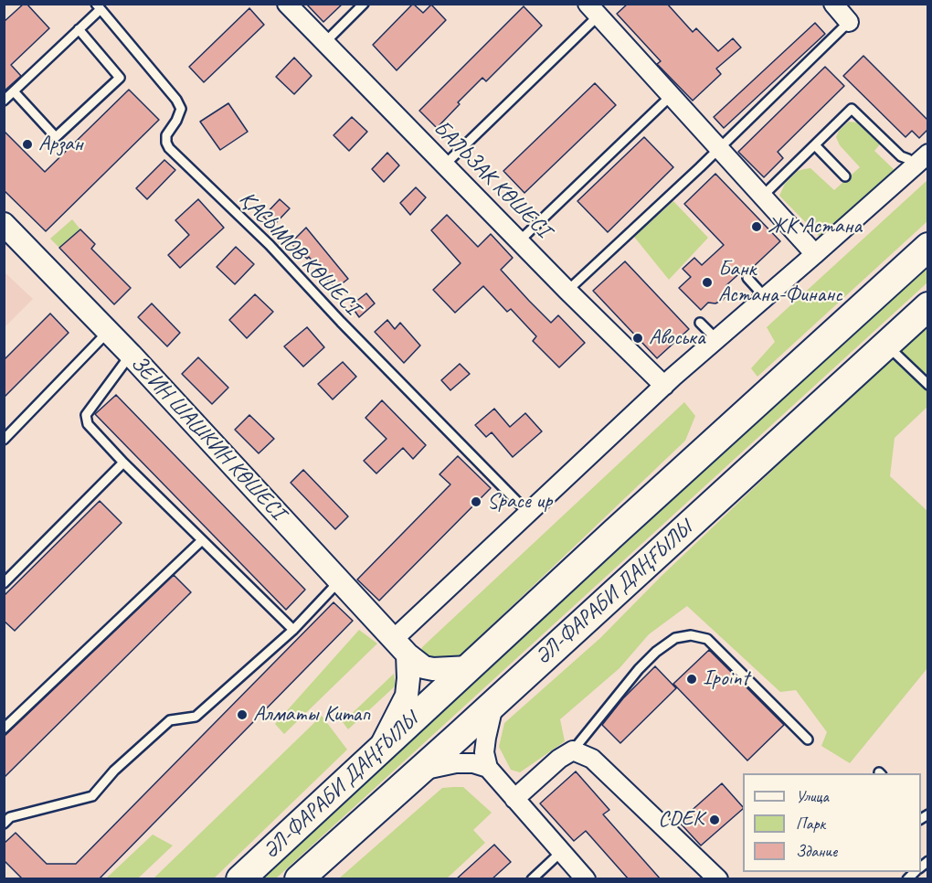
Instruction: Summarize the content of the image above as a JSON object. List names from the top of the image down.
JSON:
{
  "streets": {
    "main road": ["ӘЛ-ФАРАБИ ДАҢҒЫЛЫ"],
    "street": ["БАЛЬЗАК КӨШЕСІ", "ЗЕИН ШАШКИН КӨШЕСІ"],
    "lane": ["ҚАСЫМОВ КӨШЕСІ"]
  },
  "crossings": [
    ["ЗЕИН ШАШКИН КӨШЕСІ", "ӘЛ-ФАРАБИ ДАҢҒЫЛЫ"]
  ],
  "places": [
    "Арзан",
    "ЖК Астана",
    "Банк Астана-Финанс",
    "Авоська",
    "Space up",
    "Ipoint",
    "Алматы Китап",
    "CDEK"
  ],
  "legend": ["Улица", "Парк", "Здание"]
}
